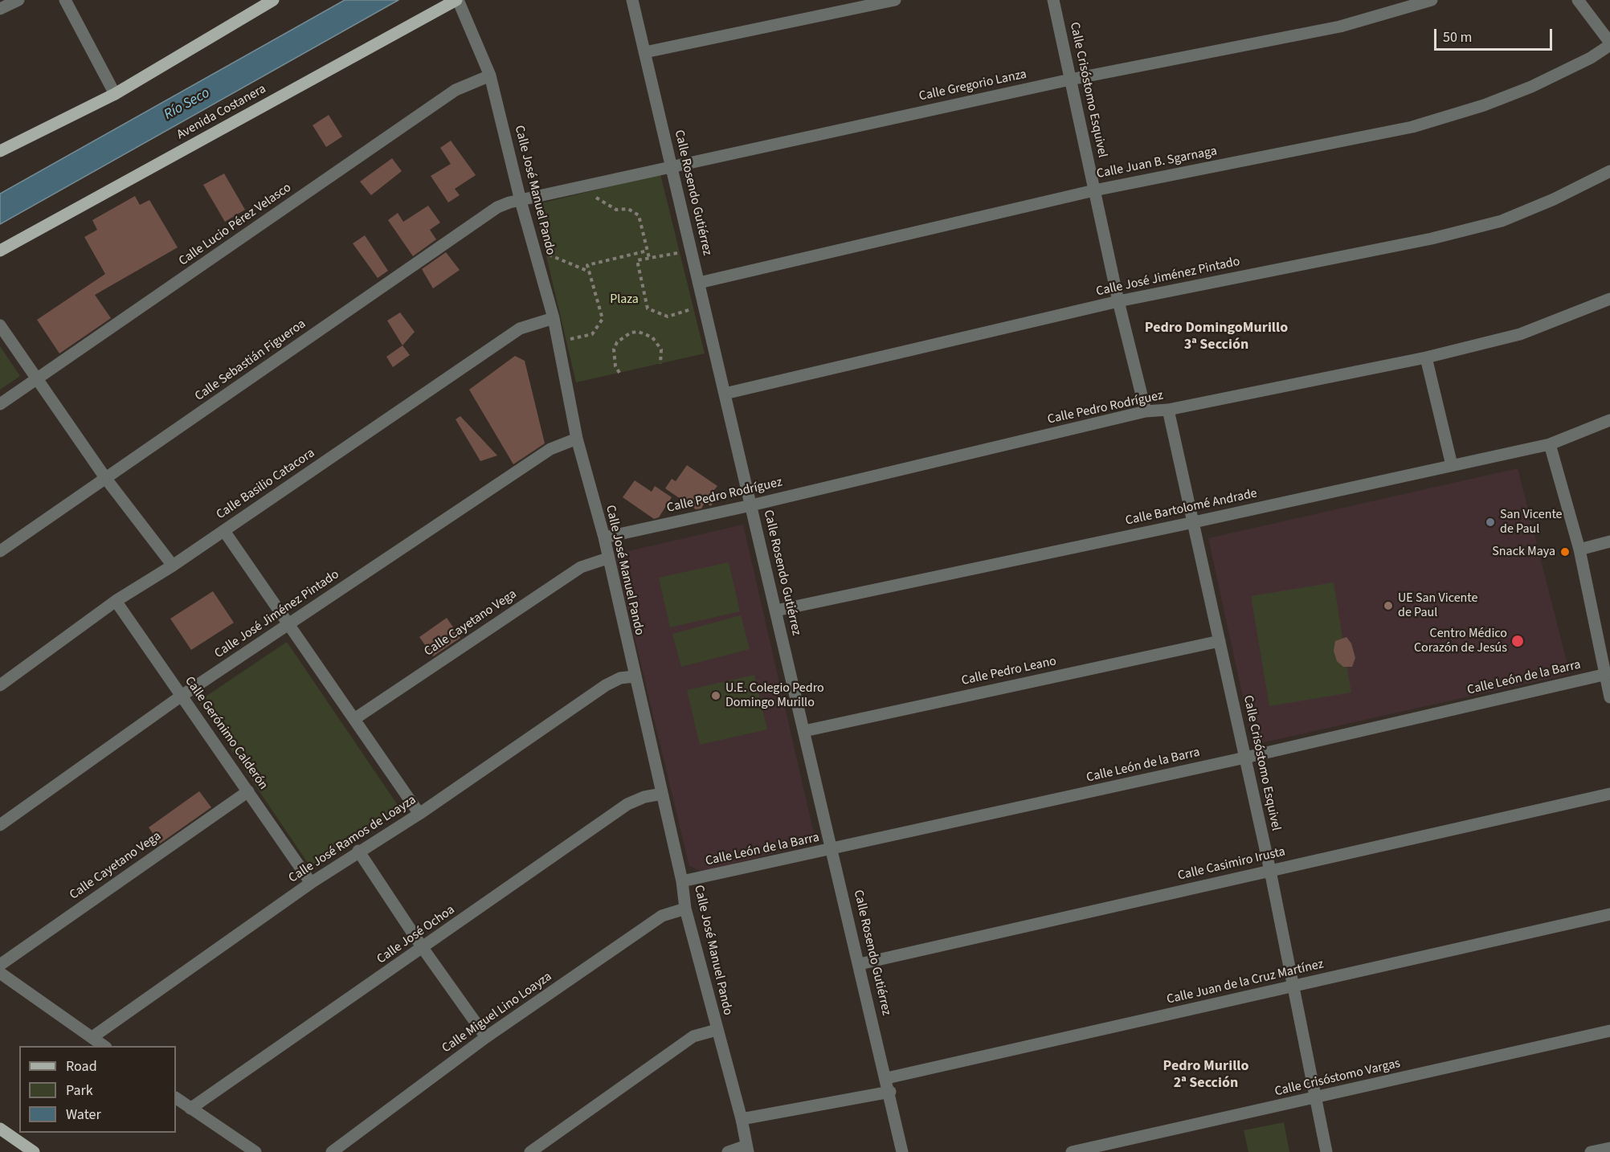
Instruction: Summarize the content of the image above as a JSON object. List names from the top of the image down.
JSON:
{
  "streets": {
    "main road": ["Avenida Costanera"],
    "street": [
      "Calle Gregorio Lanza",
      "Calle Crisóstomo Esquivel",
      "Calle Juan B. Sgarnaga",
      "Calle José Manuel Pando",
      "Calle Rosendo Gutiérrez",
      "Calle Lucio Pérez Velasco",
      "Calle José Jiménez Pintado",
      "Calle Sebastián Figueroa",
      "Calle Pedro Rodríguez",
      "Calle Basilio Catacora",
      "Calle Bartolomé Andrade",
      "Calle Cayetano Vega",
      "Calle Pedro Leano",
      "Calle León de la Barra",
      "Calle Gerónimo Calderón",
      "Calle José Ramos de Loayza",
      "Calle Casimiro Irusta",
      "Calle José Ochoa",
      "Calle Juan de la Cruz Martínez",
      "Calle Miguel Lino Loayza",
      "Calle Crisóstomo Vargas"
    ]
  },
  "crossings": [
    ["Calle Gregorio Lanza", "Calle Crisóstomo Esquivel"],
    ["Calle Gregorio Lanza", "Calle José Manuel Pando"],
    ["Calle Gregorio Lanza", "Calle Rosendo Gutiérrez"],
    ["Calle Gregorio Lanza", "Calle Sebastián Figueroa"],
    ["Calle Crisóstomo Esquivel", "Calle Juan B. Sgarnaga"],
    ["Calle Crisóstomo Esquivel", "Calle José Jiménez Pintado"],
    ["Calle Crisóstomo Esquivel", "Calle Pedro Rodríguez"],
    ["Calle Crisóstomo Esquivel", "Calle Bartolomé Andrade"],
    ["Calle Crisóstomo Esquivel", "Calle Pedro Leano"],
    ["Calle Crisóstomo Esquivel", "Calle León de la Barra"],
    ["Calle Crisóstomo Esquivel", "Calle Casimiro Irusta"],
    ["Calle Crisóstomo Esquivel", "Calle Juan de la Cruz Martínez"],
    ["Calle Crisóstomo Esquivel", "Calle Crisóstomo Vargas"],
    ["Avenida Costanera", "Calle José Manuel Pando"],
    ["Calle Juan B. Sgarnaga", "Calle Rosendo Gutiérrez"],
    ["Calle José Manuel Pando", "Calle Lucio Pérez Velasco"],
    ["Calle José Manuel Pando", "Calle José Jiménez Pintado"],
    ["Calle José Manuel Pando", "Calle Sebastián Figueroa"],
    ["Calle José Manuel Pando", "Calle Pedro Rodríguez"],
    ["Calle José Manuel Pando", "Calle Basilio Catacora"],
    ["Calle José Manuel Pando", "Calle Cayetano Vega"],
    ["Calle José Manuel Pando", "Calle León de la Barra"],
    ["Calle José Manuel Pando", "Calle José Ramos de Loayza"],
    ["Calle José Manuel Pando", "Calle José Ochoa"],
    ["Calle José Manuel Pando", "Calle Miguel Lino Loayza"],
    ["Calle Rosendo Gutiérrez", "Calle José Jiménez Pintado"],
    ["Calle Rosendo Gutiérrez", "Calle Pedro Rodríguez"],
    ["Calle Rosendo Gutiérrez", "Calle Bartolomé Andrade"],
    ["Calle Rosendo Gutiérrez", "Calle Pedro Leano"],
    ["Calle Rosendo Gutiérrez", "Calle León de la Barra"],
    ["Calle Rosendo Gutiérrez", "Calle Casimiro Irusta"],
    ["Calle Rosendo Gutiérrez", "Calle Juan de la Cruz Martínez"],
    ["Calle José Jiménez Pintado", "Calle Gerónimo Calderón"],
    ["Calle Basilio Catacora", "Calle Gerónimo Calderón"],
    ["Calle Cayetano Vega", "Calle Gerónimo Calderón"],
    ["Calle Gerónimo Calderón", "Calle José Ramos de Loayza"]
  ],
  "districts": ["Pedro DomingoMurillo 3ª Sección", "Pedro Murillo 2ª Sección"],
  "water": ["Río Seco"],
  "parks": ["Plaza"],
  "places": [
    "San Vicente de Paul",
    "Snack Maya",
    "UE San Vicente de Paul",
    "Centro Médico Corazón de Jesús",
    "U.E. Colegio Pedro Domingo Murillo"
  ],
  "legend": ["Road", "Park", "Water"],
  "scale_bar": "50 m"
}
